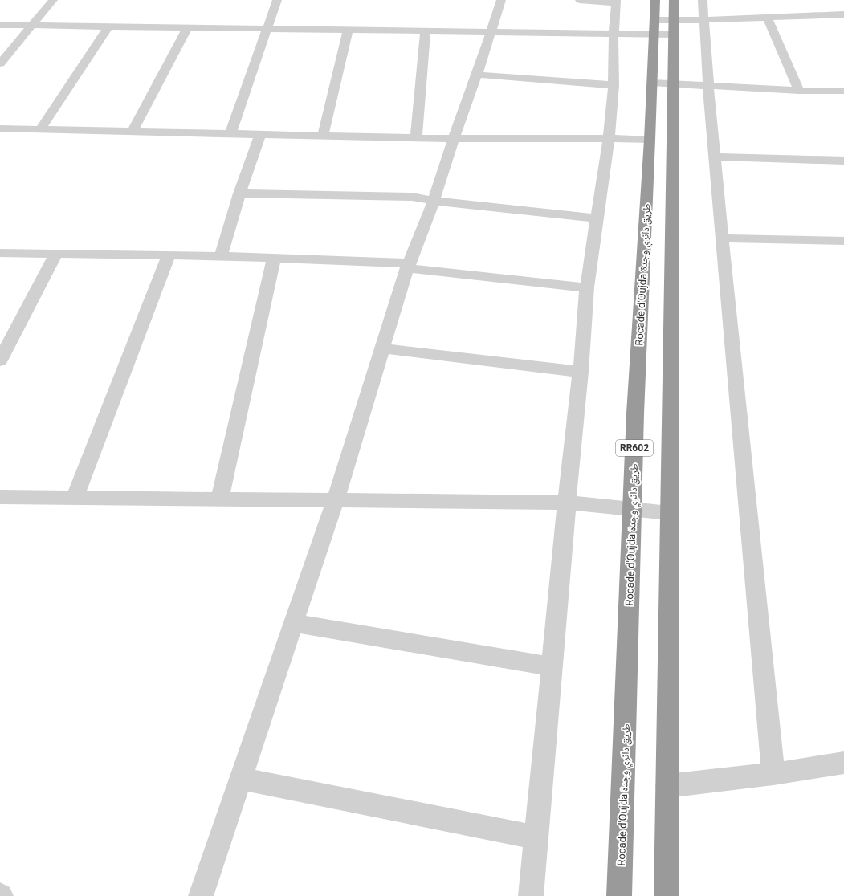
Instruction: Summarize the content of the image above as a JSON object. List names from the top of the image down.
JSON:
{
  "streets": {
    "highway": ["Rocade d'Oujda طريق دائري وجدة", "RR602"]
  }
}
